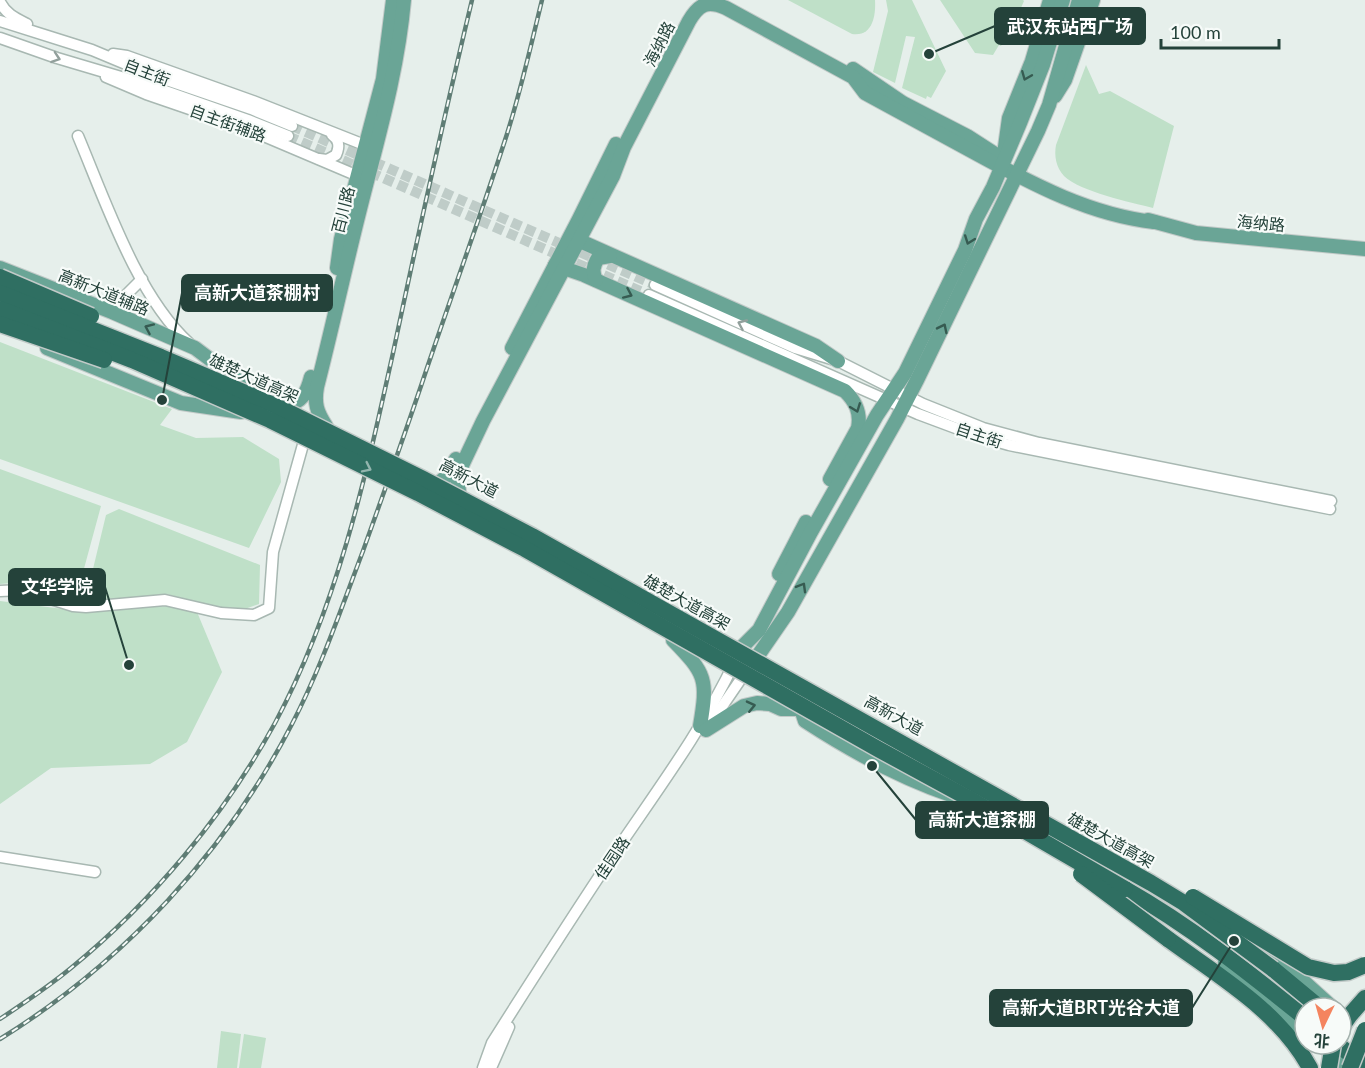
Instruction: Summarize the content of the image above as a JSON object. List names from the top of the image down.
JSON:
{
  "streets": {
    "highway": ["雄楚大道高架"],
    "main road": [
      "海纳路",
      "百川路",
      "高新大道辅路",
      "高新大道"
    ],
    "street": ["自主街", "自主街辅路", "佳园路"]
  },
  "crossings": [
    ["海纳路", "高新大道"],
    ["自主街", "自主街辅路"],
    ["自主街辅路", "百川路"],
    ["高新大道", "佳园路"]
  ],
  "places": [
    "武汉东站西广场",
    "高新大道茶棚村",
    "文华学院",
    "高新大道茶棚",
    "高新大道BRT光谷大道"
  ],
  "scale_bar": "100 m",
  "north": "bottom"
}
